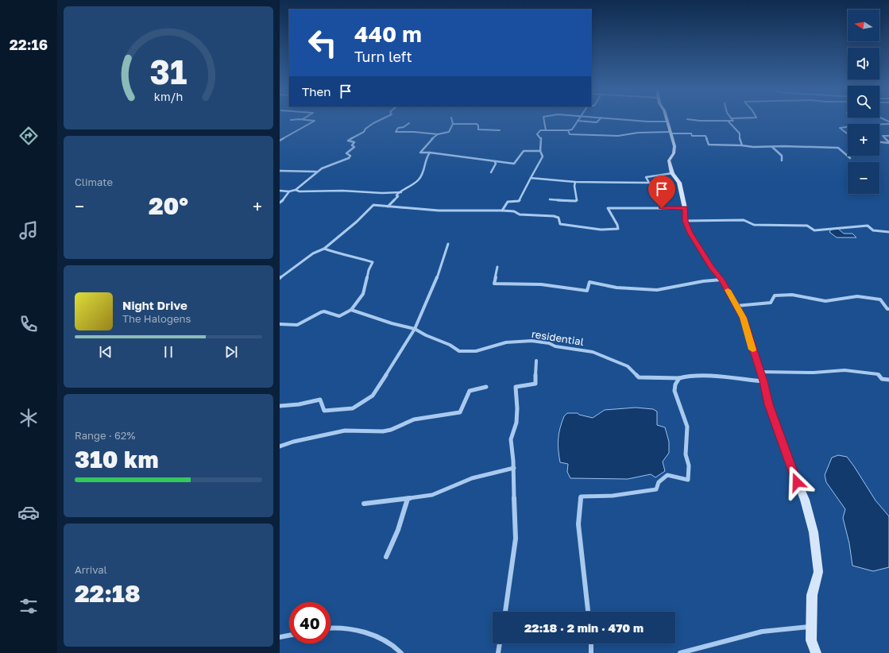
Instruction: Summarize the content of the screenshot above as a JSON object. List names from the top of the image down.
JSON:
{
  "streets": {
    "street": ["residential"]
  },
  "north": "left",
  "page": {
    "tabs": "22:16",
    "map_buttons": ["+", "−"],
    "turn": ["440 m", "Turn left"],
    "then": "Then",
    "tile": [
      "Climate",
      ["Range · 62%", "310 km"],
      ["Arrival", "22:18"]
    ],
    "heat": ["−", "20°", "+"],
    "song": ["Night Drive", "The Halogens"],
    "limit": "40",
    "trip": "22:18 · 2 min · 470 m",
    "gauge": ["31", "km/h"]
  }
}
